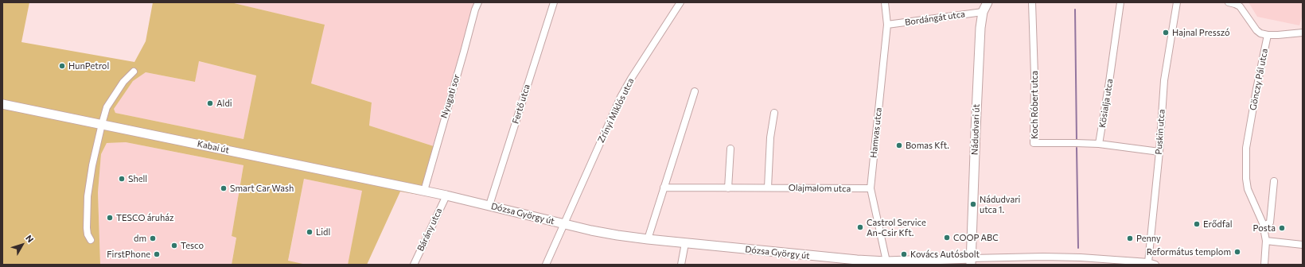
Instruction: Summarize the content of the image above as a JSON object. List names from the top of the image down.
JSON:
{
  "streets": {
    "main road": ["Nádudvari út", "Kabai út", "Dózsa György út"],
    "street": [
      "Bordángát utca",
      "Gönczy Pál utca",
      "Nyugati sor",
      "Kösialja utca",
      "Fertő utca",
      "Koch Róbert utca",
      "Zrínyi Miklós utca",
      "Puskin utca",
      "Hamvas utca",
      "Olajmalom utca",
      "Bárány utca"
    ]
  },
  "crossings": [
    ["Bordángát utca", "Nádudvari út"],
    ["Bordángát utca", "Hamvas utca"],
    ["Nyugati sor", "Kabai út"],
    ["Nyugati sor", "Dózsa György út"],
    ["Kösialja utca", "Koch Róbert utca"],
    ["Fertő utca", "Dózsa György út"],
    ["Zrínyi Miklós utca", "Dózsa György út"],
    ["Nádudvari út", "Dózsa György út"],
    ["Puskin utca", "Dózsa György út"],
    ["Hamvas utca", "Olajmalom utca"],
    ["Hamvas utca", "Dózsa György út"],
    ["Kabai út", "Dózsa György út"],
    ["Dózsa György út", "Bárány utca"]
  ],
  "places": [
    "Hajnal Presszó",
    "HunPetrol",
    "Aldi",
    "Bomas Kft.",
    "Shell",
    "Smart Car Wash",
    "Nádudvari utca 1.",
    "TESCO áruház",
    "Erődfal",
    "Castrol Service An-Csir Kft.",
    "Posta",
    "Lidl",
    "COOP ABC",
    "dm",
    "Penny",
    "Tesco",
    "Református templom",
    "FirstPhone",
    "Kovács Autósbolt"
  ],
  "north": "top right"
}
